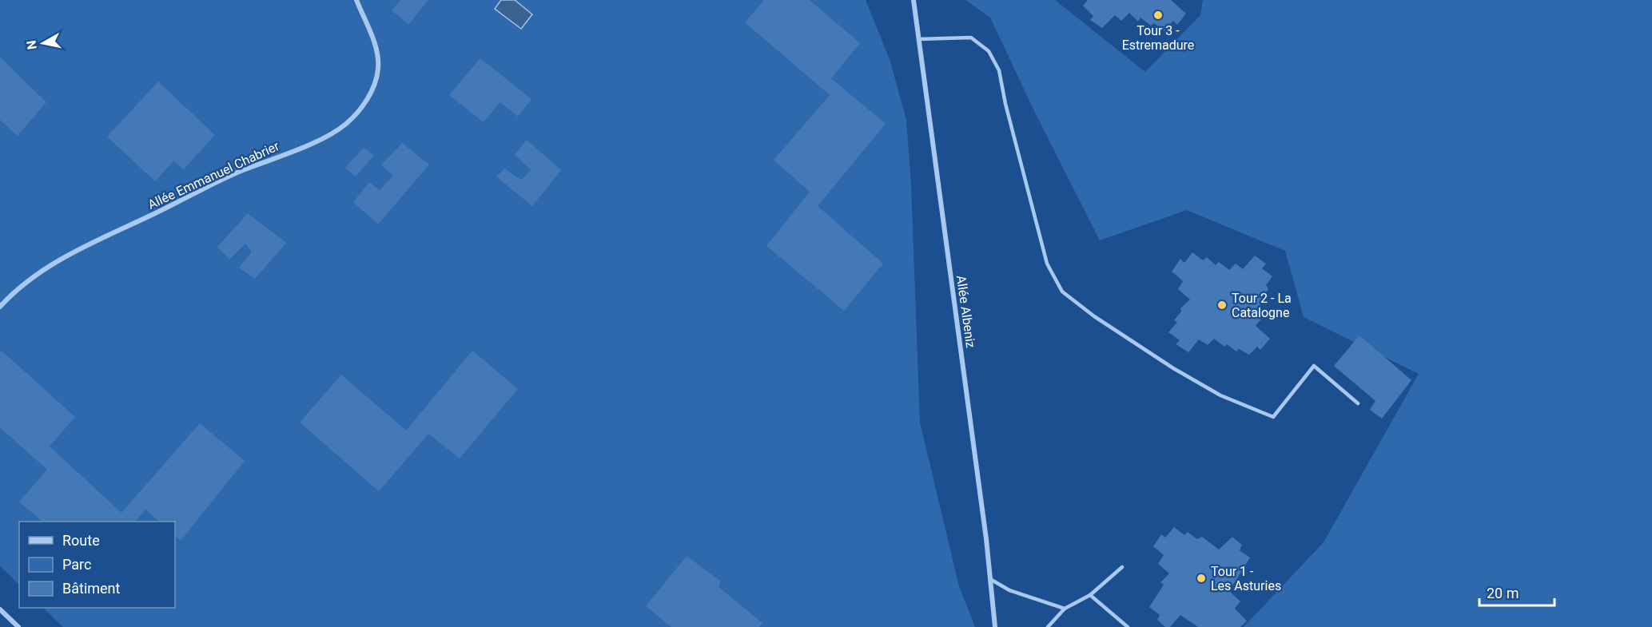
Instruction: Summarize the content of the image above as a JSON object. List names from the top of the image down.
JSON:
{
  "streets": {
    "street": ["Allée Emmanuel Chabrier", "Allée Albeniz"]
  },
  "places": ["Tour 3 - Estremadure", "Tour 2 - La Catalogne", "Tour 1 - Les Asturies"],
  "legend": ["Route", "Parc", "Bâtiment"],
  "scale_bar": "20 m",
  "north": "left"
}
